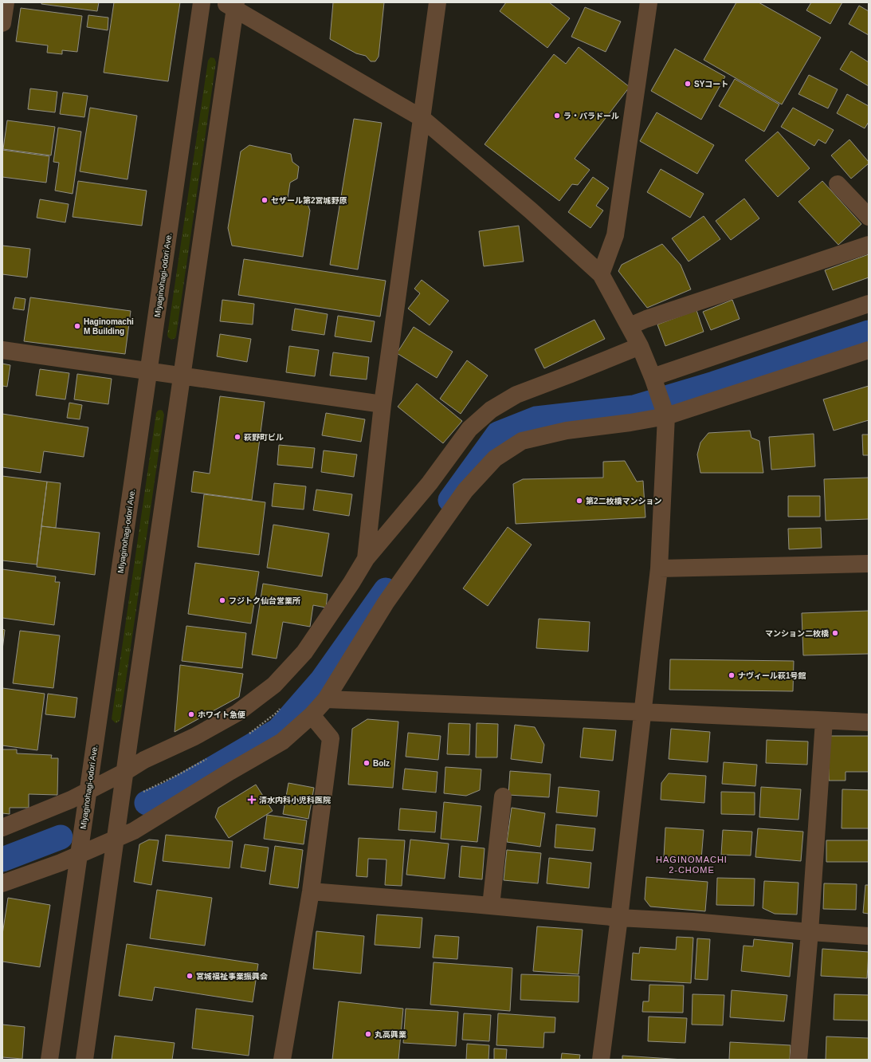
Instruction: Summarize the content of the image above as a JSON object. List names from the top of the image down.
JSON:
{
  "streets": {
    "street": ["Miyaginohagi-odori Ave."]
  },
  "districts": ["HAGINOMACHI 2-CHOME"],
  "places": {
    "other": [
      "SYコート",
      "ラ・パラドール",
      "セザール第2宮城野原",
      "Haginomachi M Building",
      "萩野町ビル",
      "第2二枚橋マンション",
      "フジトク仙台営業所",
      "マンション二枚橋",
      "ナヴィール萩1号館",
      "ホワイト急便",
      "Bolz",
      "宮城福祉事業振興会",
      "丸高興業"
    ],
    "health": ["清水内科小児科医院"]
  }
}
